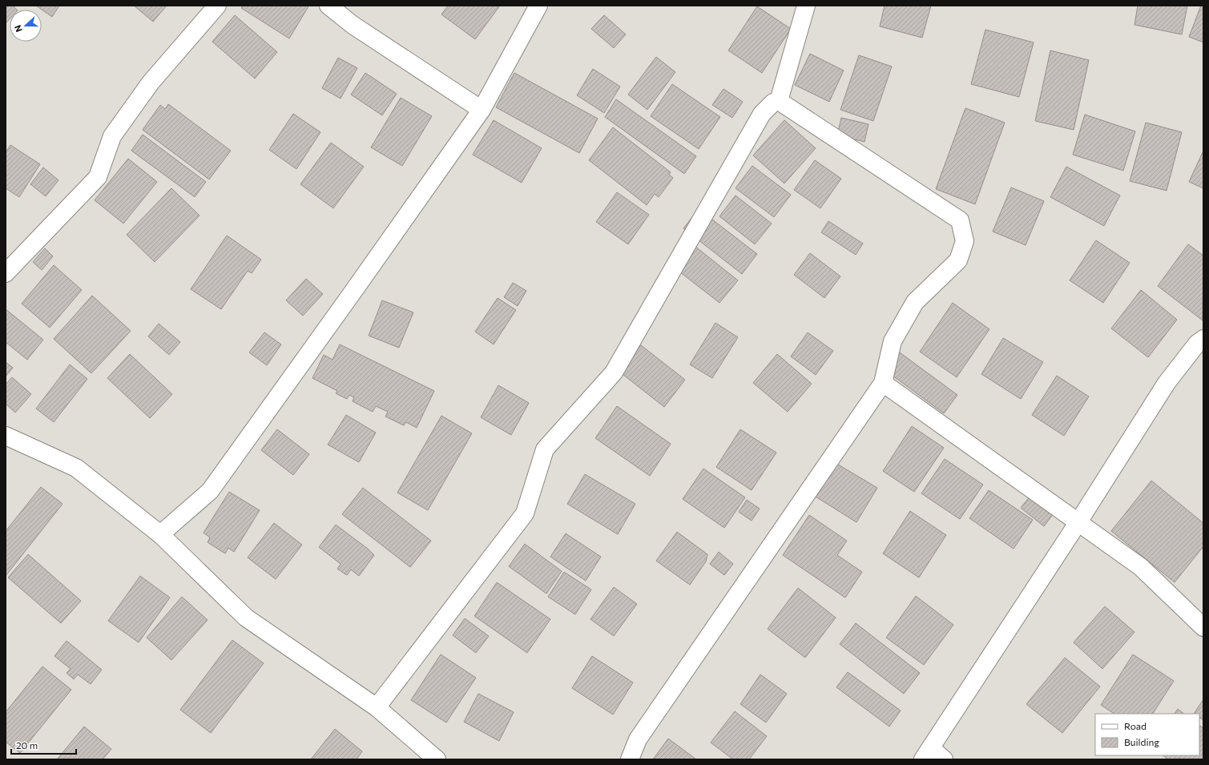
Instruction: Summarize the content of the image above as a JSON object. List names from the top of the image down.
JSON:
{
  "legend": ["Road", "Building"],
  "scale_bar": "20 m",
  "north": "left"
}
